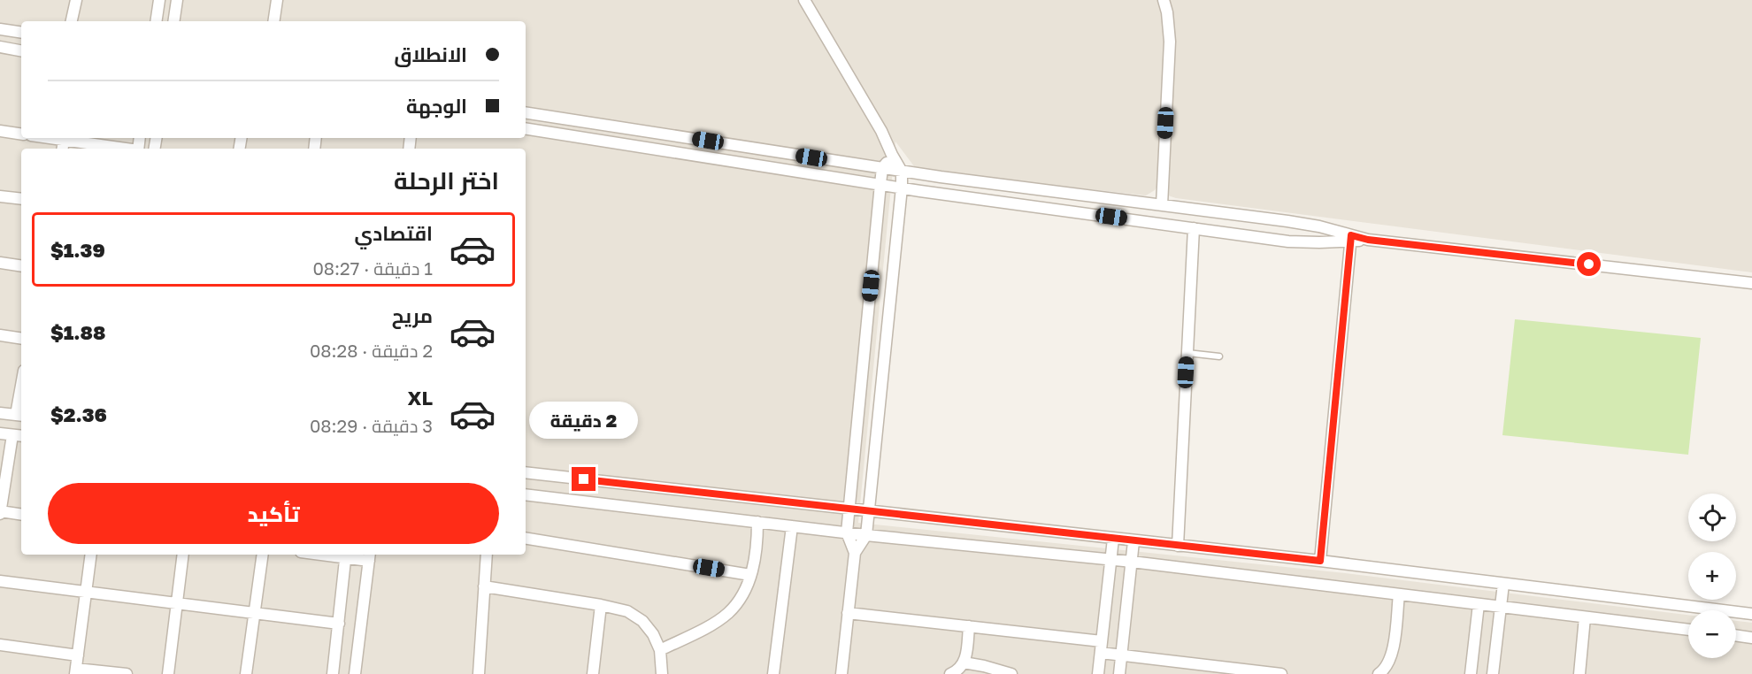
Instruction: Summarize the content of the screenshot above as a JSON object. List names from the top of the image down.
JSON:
{
  "page": {
    "banner": ["الانطلاق", "الوجهة"],
    "heading": "اختر الرحلة",
    "list": [
      {
        "name": "اقتصادي",
        "note": "1 دقيقة · 08:27",
        "value": "$1.39"
      },
      {
        "name": "مريح",
        "note": "2 دقيقة · 08:28",
        "value": "$1.88"
      },
      {
        "name": "XL",
        "note": "3 دقيقة · 08:29",
        "value": "$2.36"
      }
    ],
    "bubble": "2 دقيقة",
    "buttons": "تأكيد",
    "map_buttons": ["+", "−"]
  }
}
